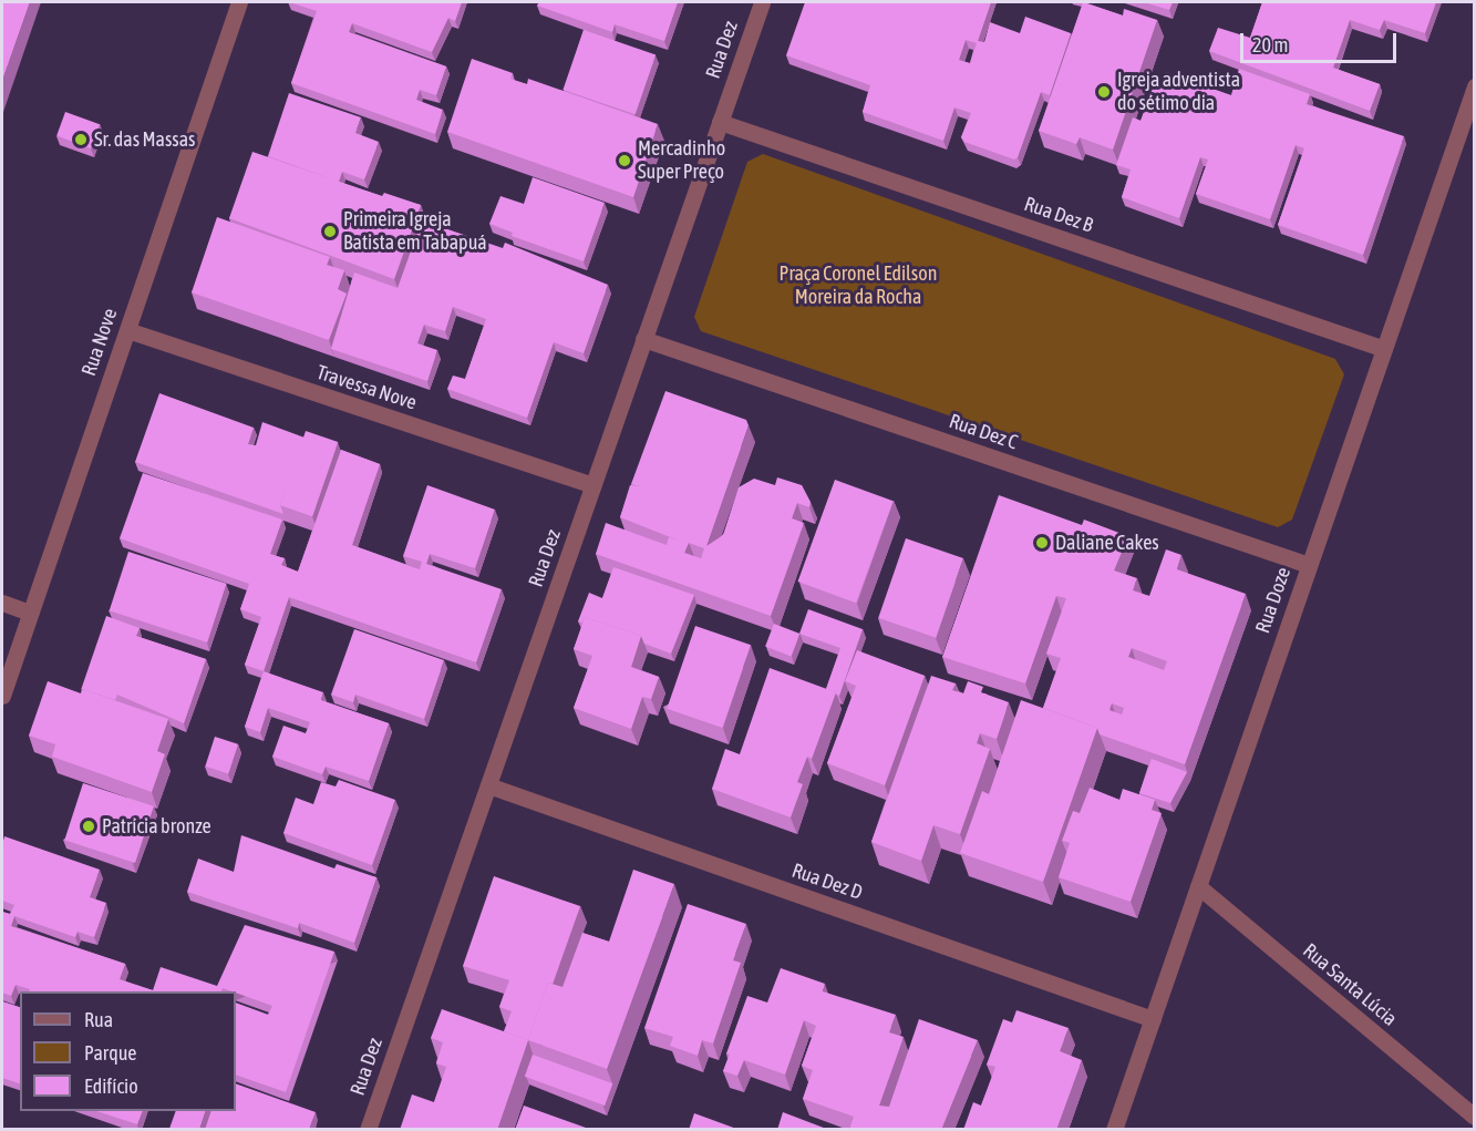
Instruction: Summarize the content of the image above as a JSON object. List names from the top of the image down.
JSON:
{
  "streets": {
    "street": [
      "Rua Dez",
      "Rua Dez B",
      "Rua Nove",
      "Travessa Nove",
      "Rua Dez C",
      "Rua Doze",
      "Rua Dez D",
      "Rua Santa Lúcia"
    ]
  },
  "crossings": [
    ["Rua Dez", "Rua Dez B"],
    ["Rua Dez", "Travessa Nove"],
    ["Rua Dez", "Rua Dez C"],
    ["Rua Dez", "Rua Dez D"],
    ["Rua Dez B", "Rua Doze"],
    ["Rua Nove", "Travessa Nove"],
    ["Rua Dez C", "Rua Doze"],
    ["Rua Doze", "Rua Dez D"],
    ["Rua Doze", "Rua Santa Lúcia"]
  ],
  "parks": ["Praça Coronel Edilson Moreira da Rocha"],
  "places": [
    "Igreja adventista do sétimo dia",
    "Sr. das Massas",
    "Mercadinho Super Preço",
    "Primeira Igreja Batista em Tabapuá",
    "Daliane Cakes",
    "Patrícia bronze"
  ],
  "legend": ["Rua", "Parque", "Edifício"],
  "scale_bar": "20 m"
}
